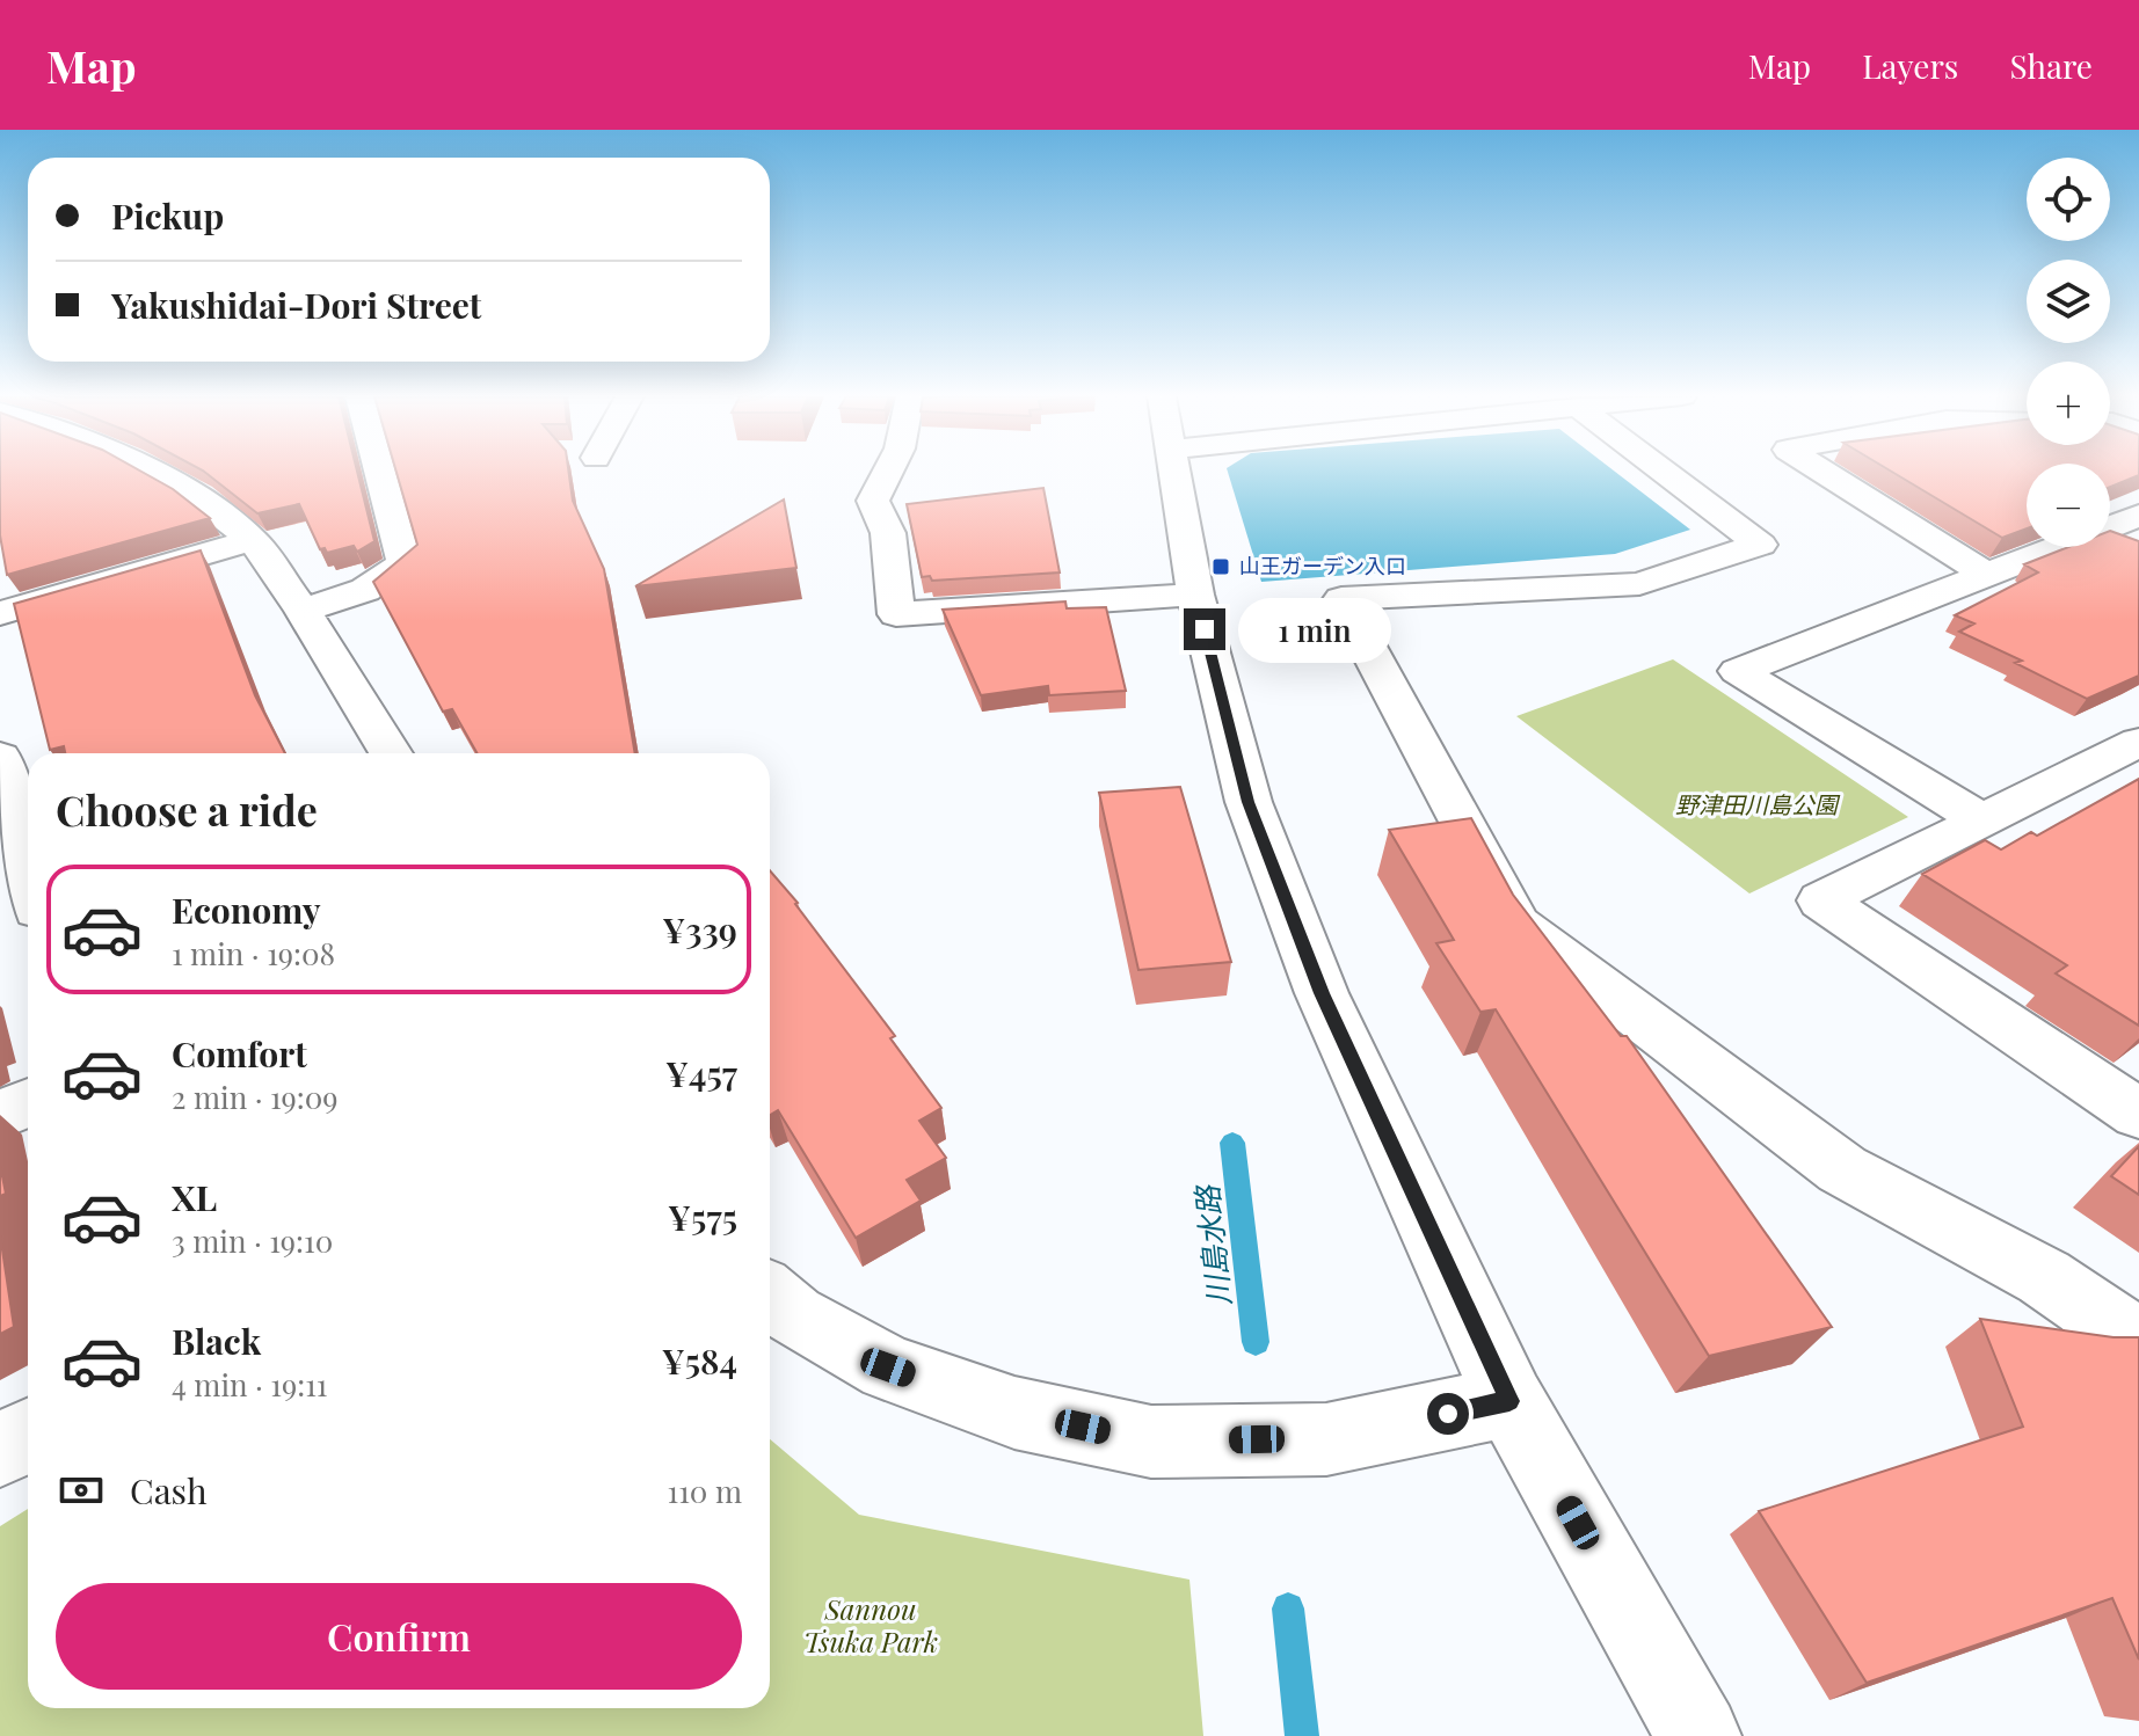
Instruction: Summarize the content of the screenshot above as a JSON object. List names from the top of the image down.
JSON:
{
  "water": ["川島水路"],
  "parks": ["野津田川島公園", "Sannou Tsuka Park"],
  "places": {
    "transit": ["山王ガーデン入口"]
  },
  "page": {
    "header": "Map",
    "nav": ["Map", "Layers", "Share"],
    "map_buttons": ["+", "−"],
    "banner": ["Pickup", "Yakushidai-Dori Street"],
    "bubble": "1 min",
    "heading": "Choose a ride",
    "list": [
      {
        "name": "Economy",
        "note": "1 min · 19:08",
        "value": "¥339"
      },
      {
        "name": "Comfort",
        "note": "2 min · 19:09",
        "value": "¥457"
      },
      {
        "name": "XL",
        "note": "3 min · 19:10",
        "value": "¥575"
      },
      {
        "name": "Black",
        "note": "4 min · 19:11",
        "value": "¥584"
      }
    ],
    "pay": ["Cash", "110 m"],
    "buttons": "Confirm"
  }
}
